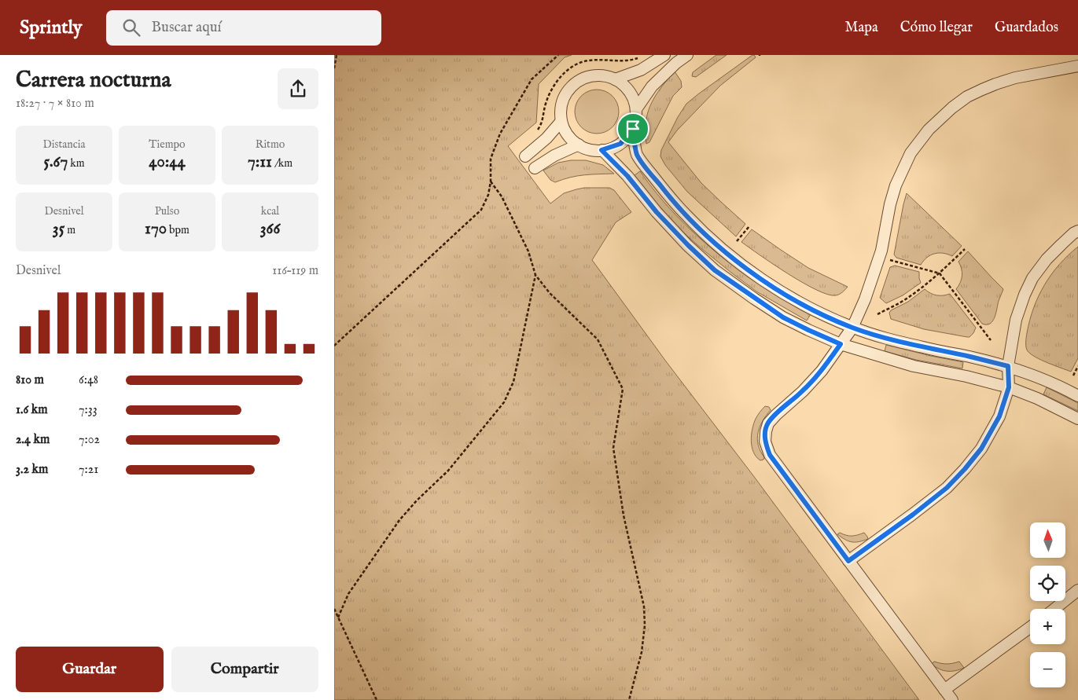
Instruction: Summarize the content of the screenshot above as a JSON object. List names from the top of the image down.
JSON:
{
  "north": "top",
  "page": {
    "header": "Sprintly",
    "search": "Buscar aquí",
    "nav": ["Mapa", "Cómo llegar", "Guardados"],
    "heading": ["Carrera nocturna", "18:27 · 7 × 810 m"],
    "stats": [
      ["Distancia", "5.67 km"],
      ["Tiempo", "40:44"],
      ["Ritmo", "7:11 /km"],
      ["Desnivel", "35 m"],
      ["Pulso", "170 bpm"],
      ["kcal", "366"]
    ],
    "chart": ["Desnivel", "116–119 m"],
    "list": [
      {
        "name": "810 m",
        "note": "6:48"
      },
      {
        "name": "1.6 km",
        "note": "7:33"
      },
      {
        "name": "2.4 km",
        "note": "7:02"
      },
      {
        "name": "3.2 km",
        "note": "7:21"
      }
    ],
    "map_buttons": ["+", "−"],
    "buttons": ["Guardar", "Compartir"]
  }
}
